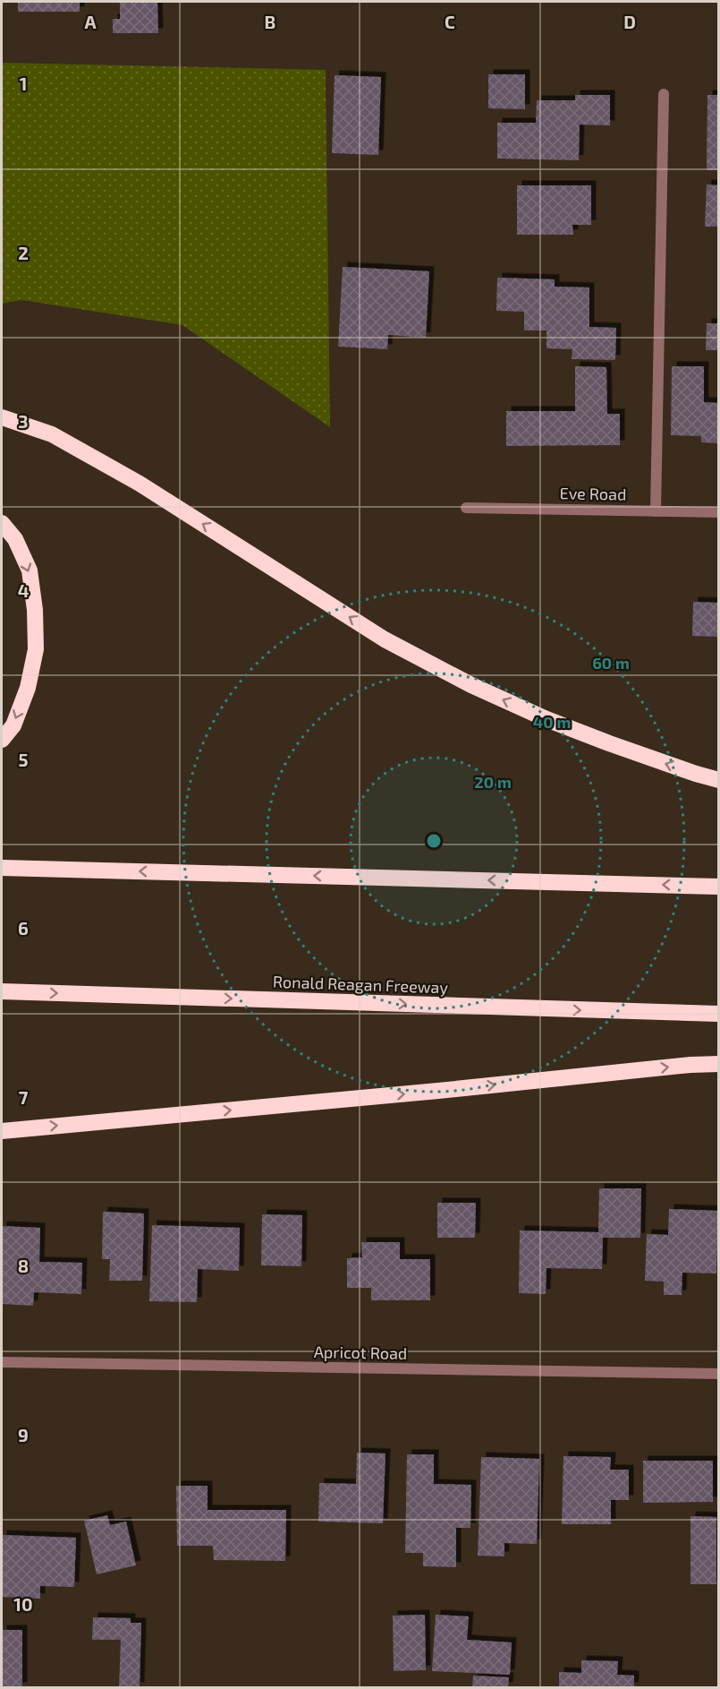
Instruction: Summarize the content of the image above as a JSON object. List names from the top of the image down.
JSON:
{
  "streets": {
    "highway": ["Ronald Reagan Freeway"],
    "street": ["Eve Road", "Apricot Road"]
  },
  "grid": {
    "columns": [
      "A",
      "B",
      "C",
      "D"
    ],
    "rows": [
      "1",
      "2",
      "3",
      "4",
      "5",
      "6",
      "7",
      "8",
      "9",
      "10"
    ]
  },
  "rings": ["60 m", "40 m", "20 m"]
}
